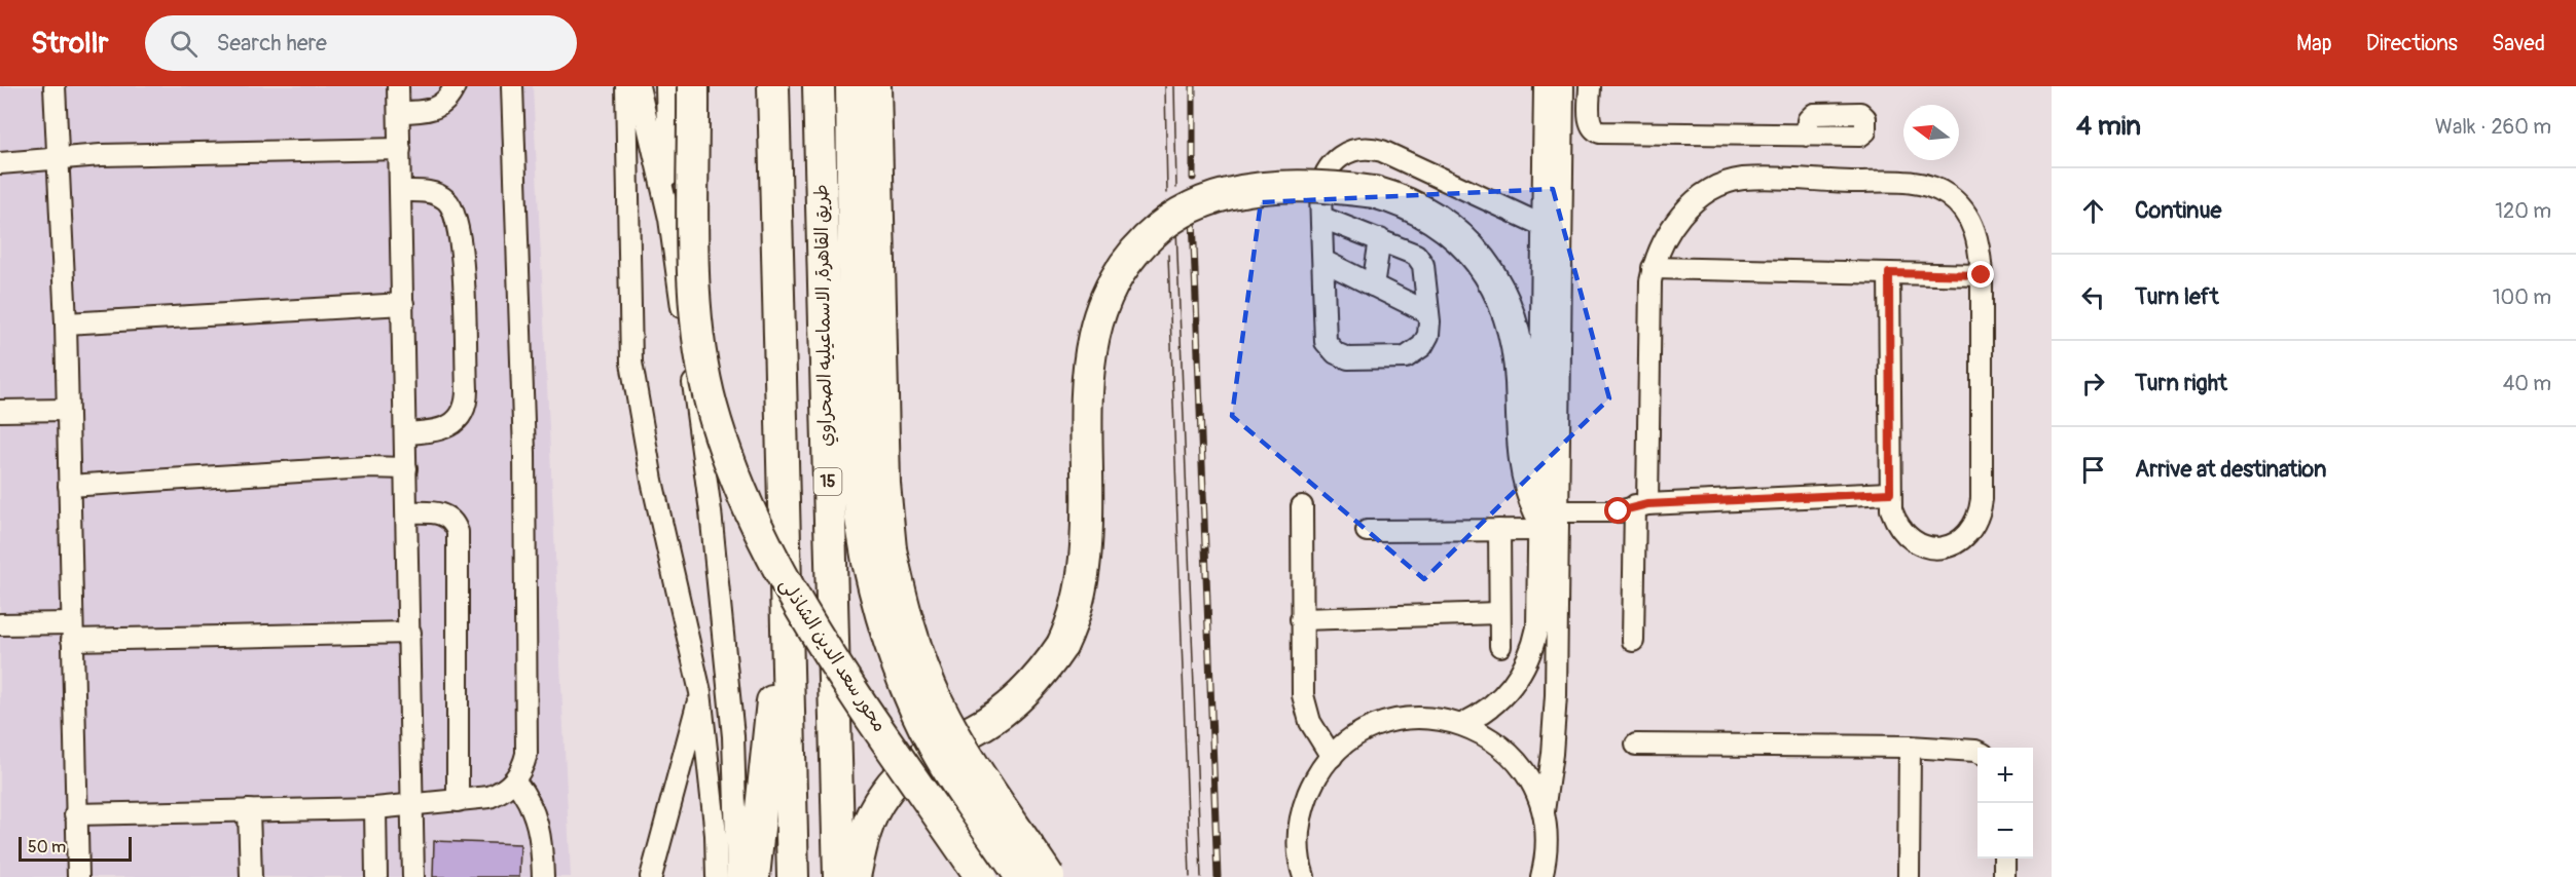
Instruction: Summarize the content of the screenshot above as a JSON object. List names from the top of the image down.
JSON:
{
  "streets": {
    "highway": ["طريق القاهرة, الاسماعيليه الصحراوي", "15", "محور سعد الدين الشاذلى"]
  },
  "scale_bar": "50 m",
  "north": "left",
  "page": {
    "header": "Strollr",
    "search": "Search here",
    "nav": ["Map", "Directions", "Saved"],
    "heading": ["4 min", "Walk · 260 m"],
    "list": [
      ["Continue", "120 m"],
      ["Turn left", "100 m"],
      ["Turn right", "40 m"],
      "Arrive at destination"
    ],
    "map_buttons": ["+", "−"],
    "scale": "50 m"
  }
}
